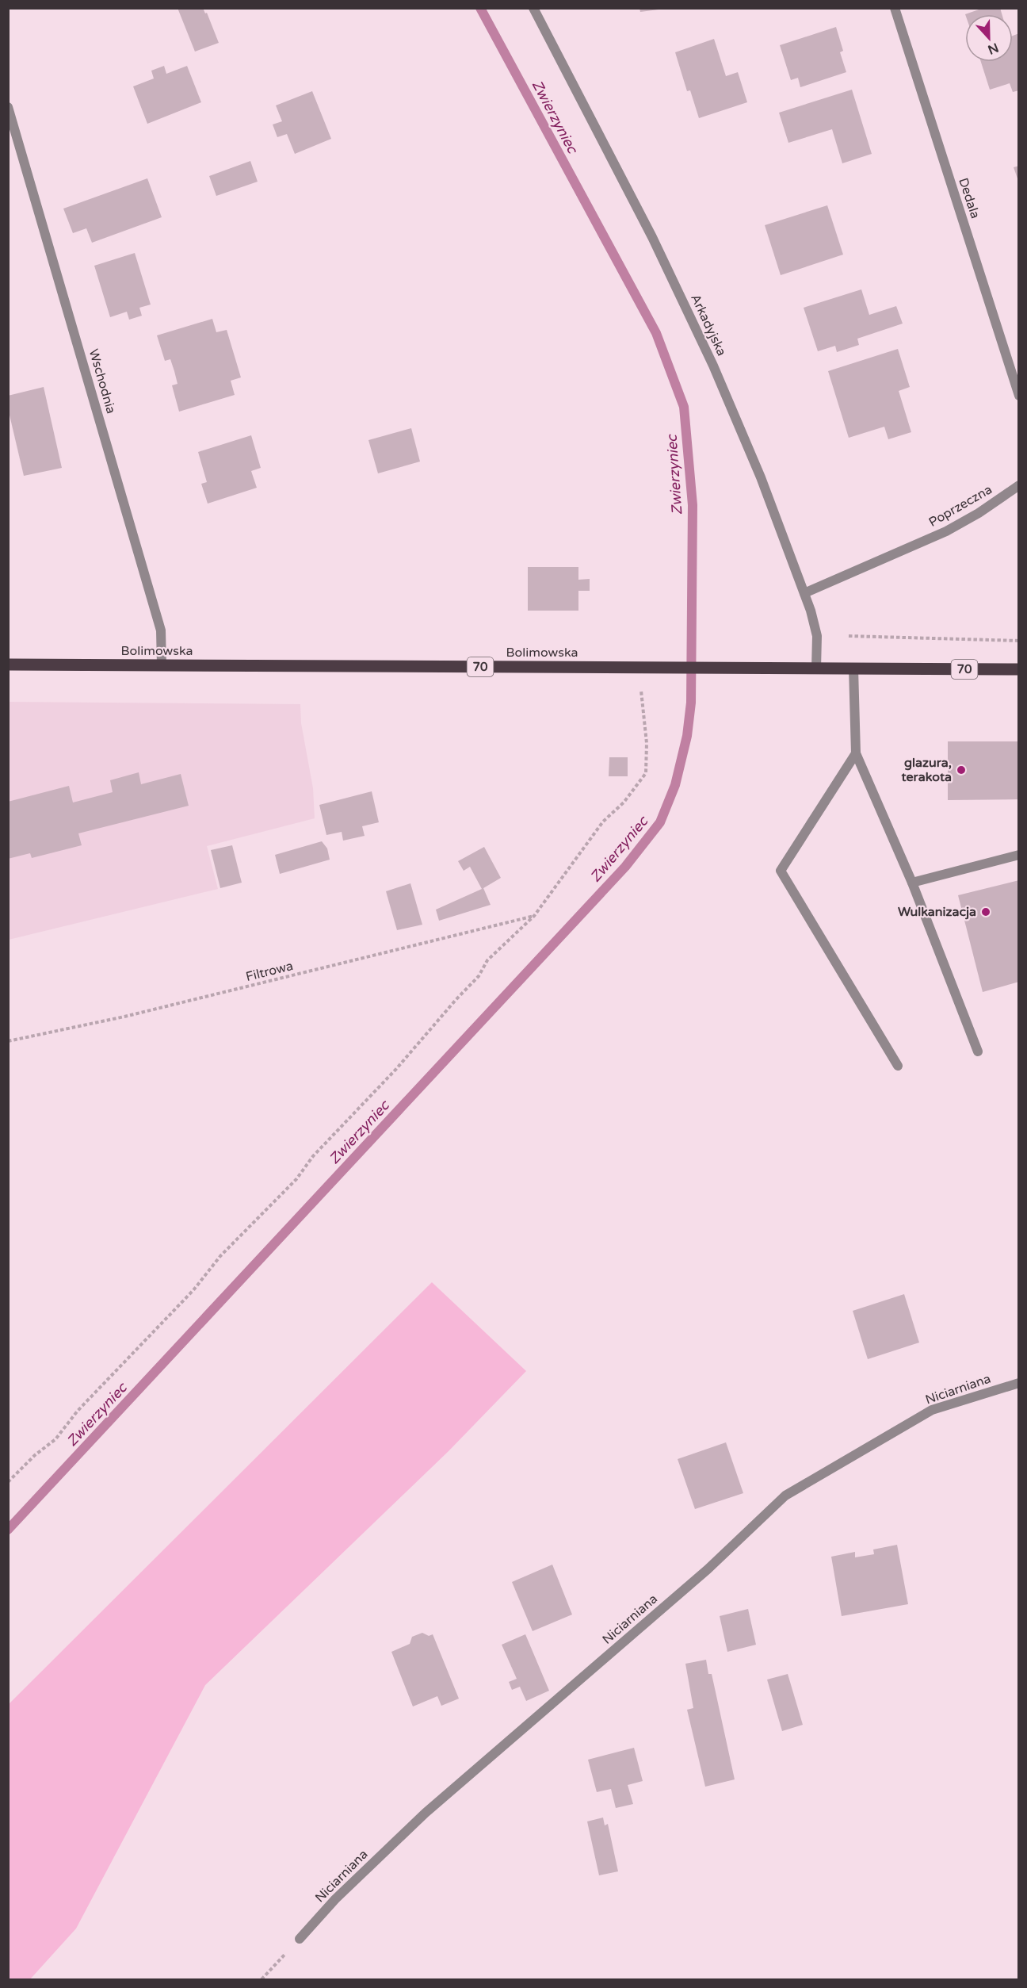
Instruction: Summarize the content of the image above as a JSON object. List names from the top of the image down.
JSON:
{
  "streets": {
    "main road": ["Bolimowska", "70"],
    "street": [
      "Dedala",
      "Arkadyjska",
      "Wschodnia",
      "Poprzeczna",
      "Niciarniana"
    ],
    "path": ["Filtrowa"]
  },
  "crossings": [
    ["Arkadyjska", "Poprzeczna"],
    ["Arkadyjska", "Bolimowska"],
    ["Wschodnia", "Bolimowska"]
  ],
  "water": ["Zwierzyniec"],
  "places": ["glazura, terakota", "Wulkanizacja"],
  "north": "bottom"
}
